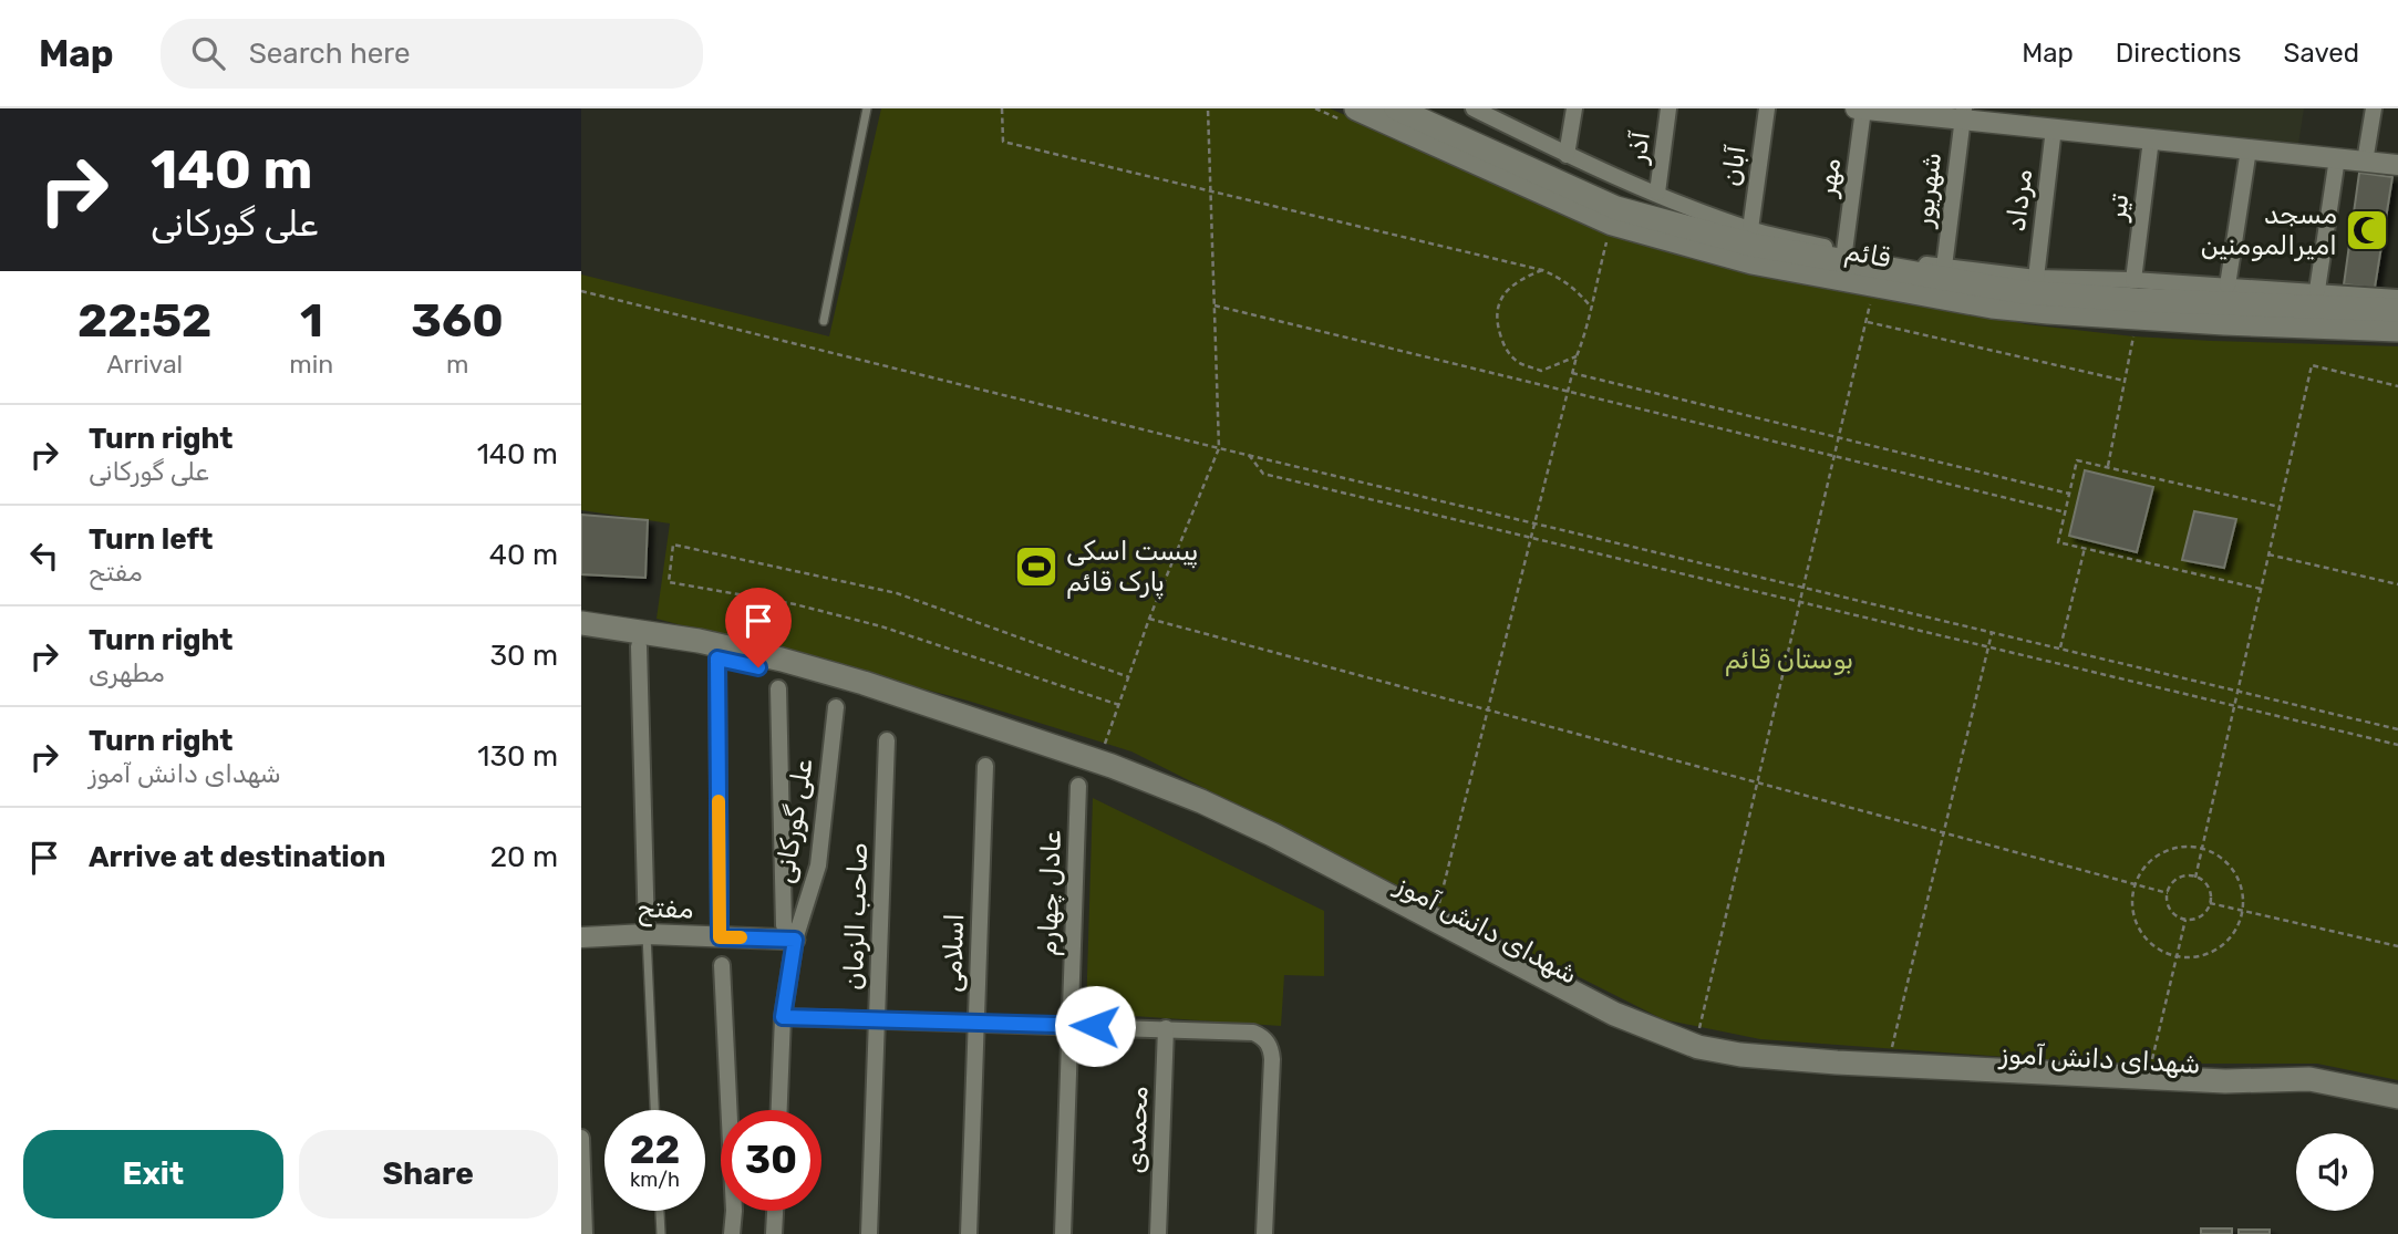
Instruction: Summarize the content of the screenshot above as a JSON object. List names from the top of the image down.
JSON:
{
  "streets": {
    "main road": ["قائم", "شهدای دانش آموز"],
    "street": [
      "آذر",
      "آبان",
      "مهر",
      "شهریور",
      "مرداد",
      "تیر",
      "علی گورکانی",
      "عادل چهارم",
      "مفتح",
      "صاحب الزمان",
      "اسلامی",
      "محمدی"
    ]
  },
  "crossings": [
    ["علی گورکانی", "مفتح"]
  ],
  "parks": ["بوستان قائم"],
  "places": {
    "mosque": ["مسجد امیرالمومنین"],
    "sports": ["پیست اسکی پارک قائم"]
  },
  "page": {
    "header": "Map",
    "search": "Search here",
    "nav": ["Map", "Directions", "Saved"],
    "turn": ["140 m", "علی گورکانی"],
    "eta": [
      "22:52",
      "Arrival",
      "1",
      "min",
      "360",
      "m"
    ],
    "list": [
      {
        "name": "Turn right",
        "note": "علی گورکانی",
        "value": "140 m"
      },
      {
        "name": "Turn left",
        "note": "مفتح",
        "value": "40 m"
      },
      {
        "name": "Turn right",
        "note": "مطهری",
        "value": "30 m"
      },
      {
        "name": "Turn right",
        "note": "شهدای دانش آموز",
        "value": "130 m"
      },
      {
        "name": "Arrive at destination",
        "value": "20 m"
      }
    ],
    "speed": "22 km/h",
    "limit": "30",
    "buttons": ["Exit", "Share"]
  }
}
